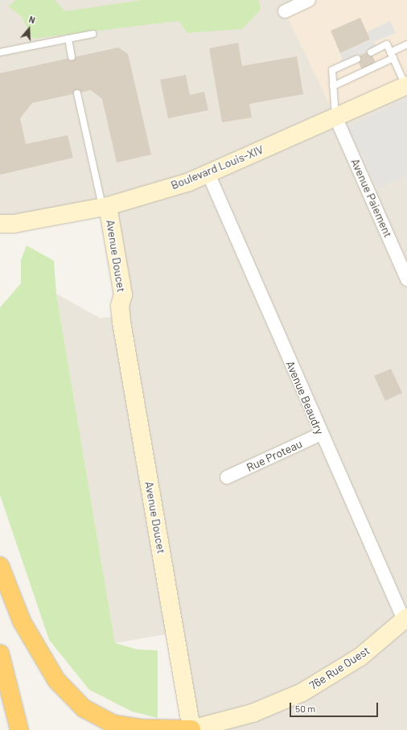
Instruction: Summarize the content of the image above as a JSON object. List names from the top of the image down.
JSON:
{
  "streets": {
    "street": [
      "Boulevard Louis-XIV",
      "Avenue Paiement",
      "Avenue Doucet",
      "Avenue Beaudry",
      "Rue Proteau",
      "76e Rue Ouest"
    ]
  },
  "crossings": [
    ["Boulevard Louis-XIV", "Avenue Paiement"],
    ["Boulevard Louis-XIV", "Avenue Doucet"],
    ["Boulevard Louis-XIV", "Avenue Beaudry"],
    ["Avenue Doucet", "76e Rue Ouest"],
    ["Avenue Beaudry", "Rue Proteau"],
    ["Avenue Beaudry", "76e Rue Ouest"]
  ],
  "scale_bar": "50 m",
  "north": "top"
}
